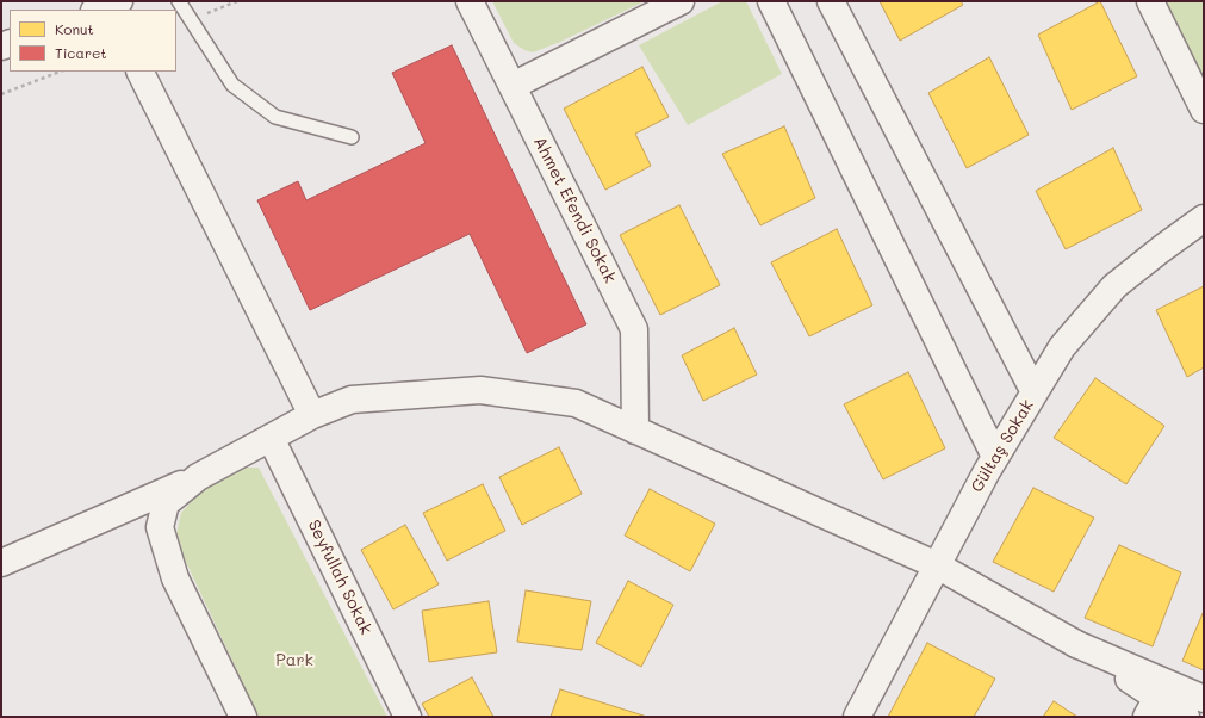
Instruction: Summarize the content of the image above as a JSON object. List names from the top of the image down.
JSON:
{
  "streets": {
    "main road": ["Ahmet Efendi Sokak", "Gültaş Sokak", "Seyfullah Sokak"]
  },
  "parks": ["Park"],
  "legend": ["Konut", "Ticaret"]
}
